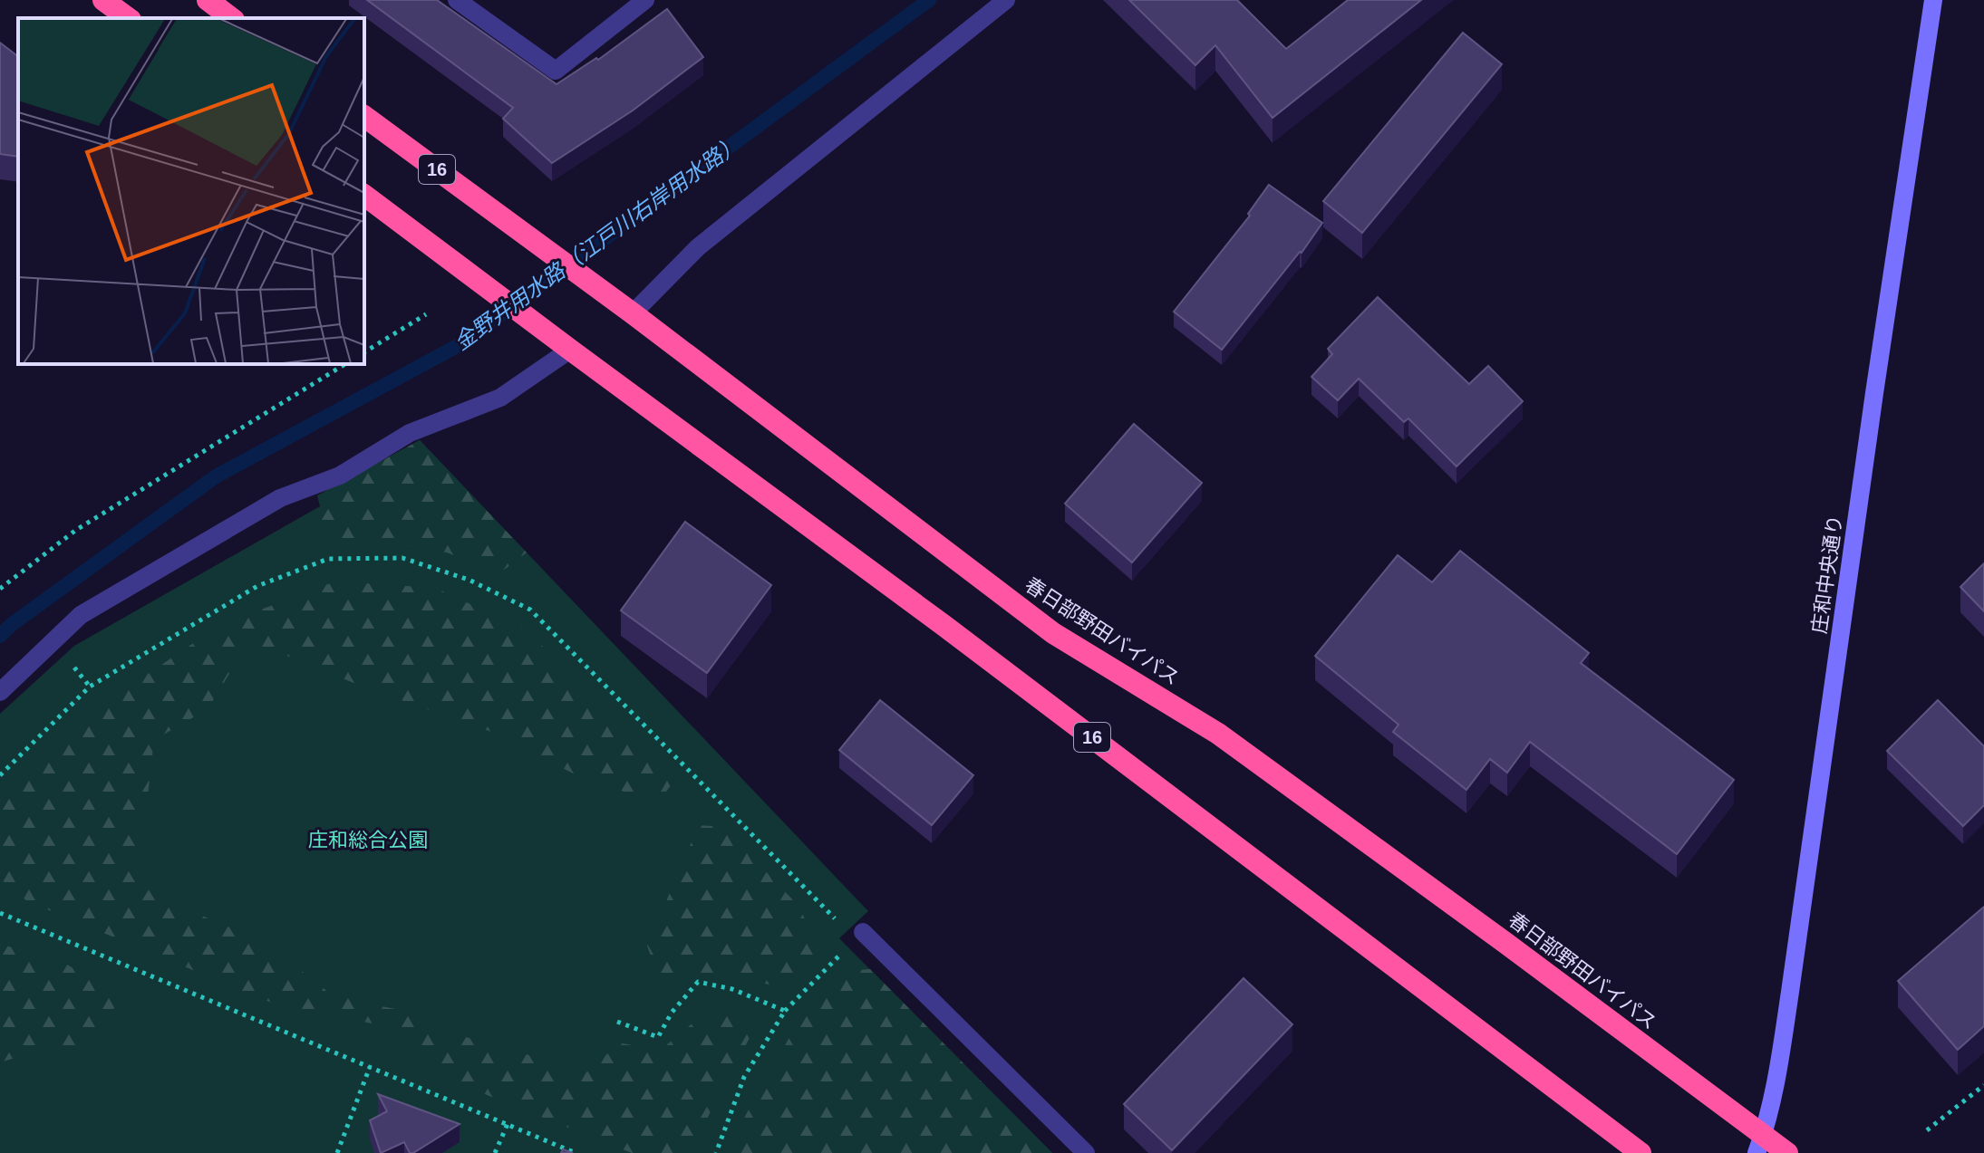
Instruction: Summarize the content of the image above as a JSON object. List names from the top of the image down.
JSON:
{
  "streets": {
    "highway": ["16", "春日部野田バイパス"],
    "street": ["庄和中央通り"]
  },
  "crossings": [
    ["庄和中央通り", "春日部野田バイパス"]
  ],
  "water": ["金野井用水路（江戸川右岸用水路）"],
  "parks": ["庄和総合公園"]
}
